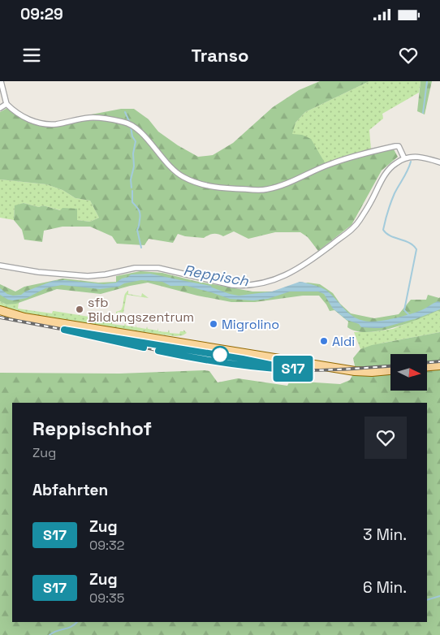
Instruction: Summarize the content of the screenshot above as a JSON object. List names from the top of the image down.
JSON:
{
  "water": ["Reppisch"],
  "places": ["sfb Bildungszentrum", "Migrolino", "Aldi"],
  "north": "right",
  "page": {
    "status": "09:29",
    "header": "Transo",
    "on_map": "S17",
    "heading": [
      ["Reppischhof", "Zug"],
      "Abfahrten"
    ],
    "list": [
      {
        "mark": "S17",
        "name": "Zug",
        "note": "09:32",
        "value": "3 Min."
      },
      {
        "mark": "S17",
        "name": "Zug",
        "note": "09:35",
        "value": "6 Min."
      }
    ]
  }
}
